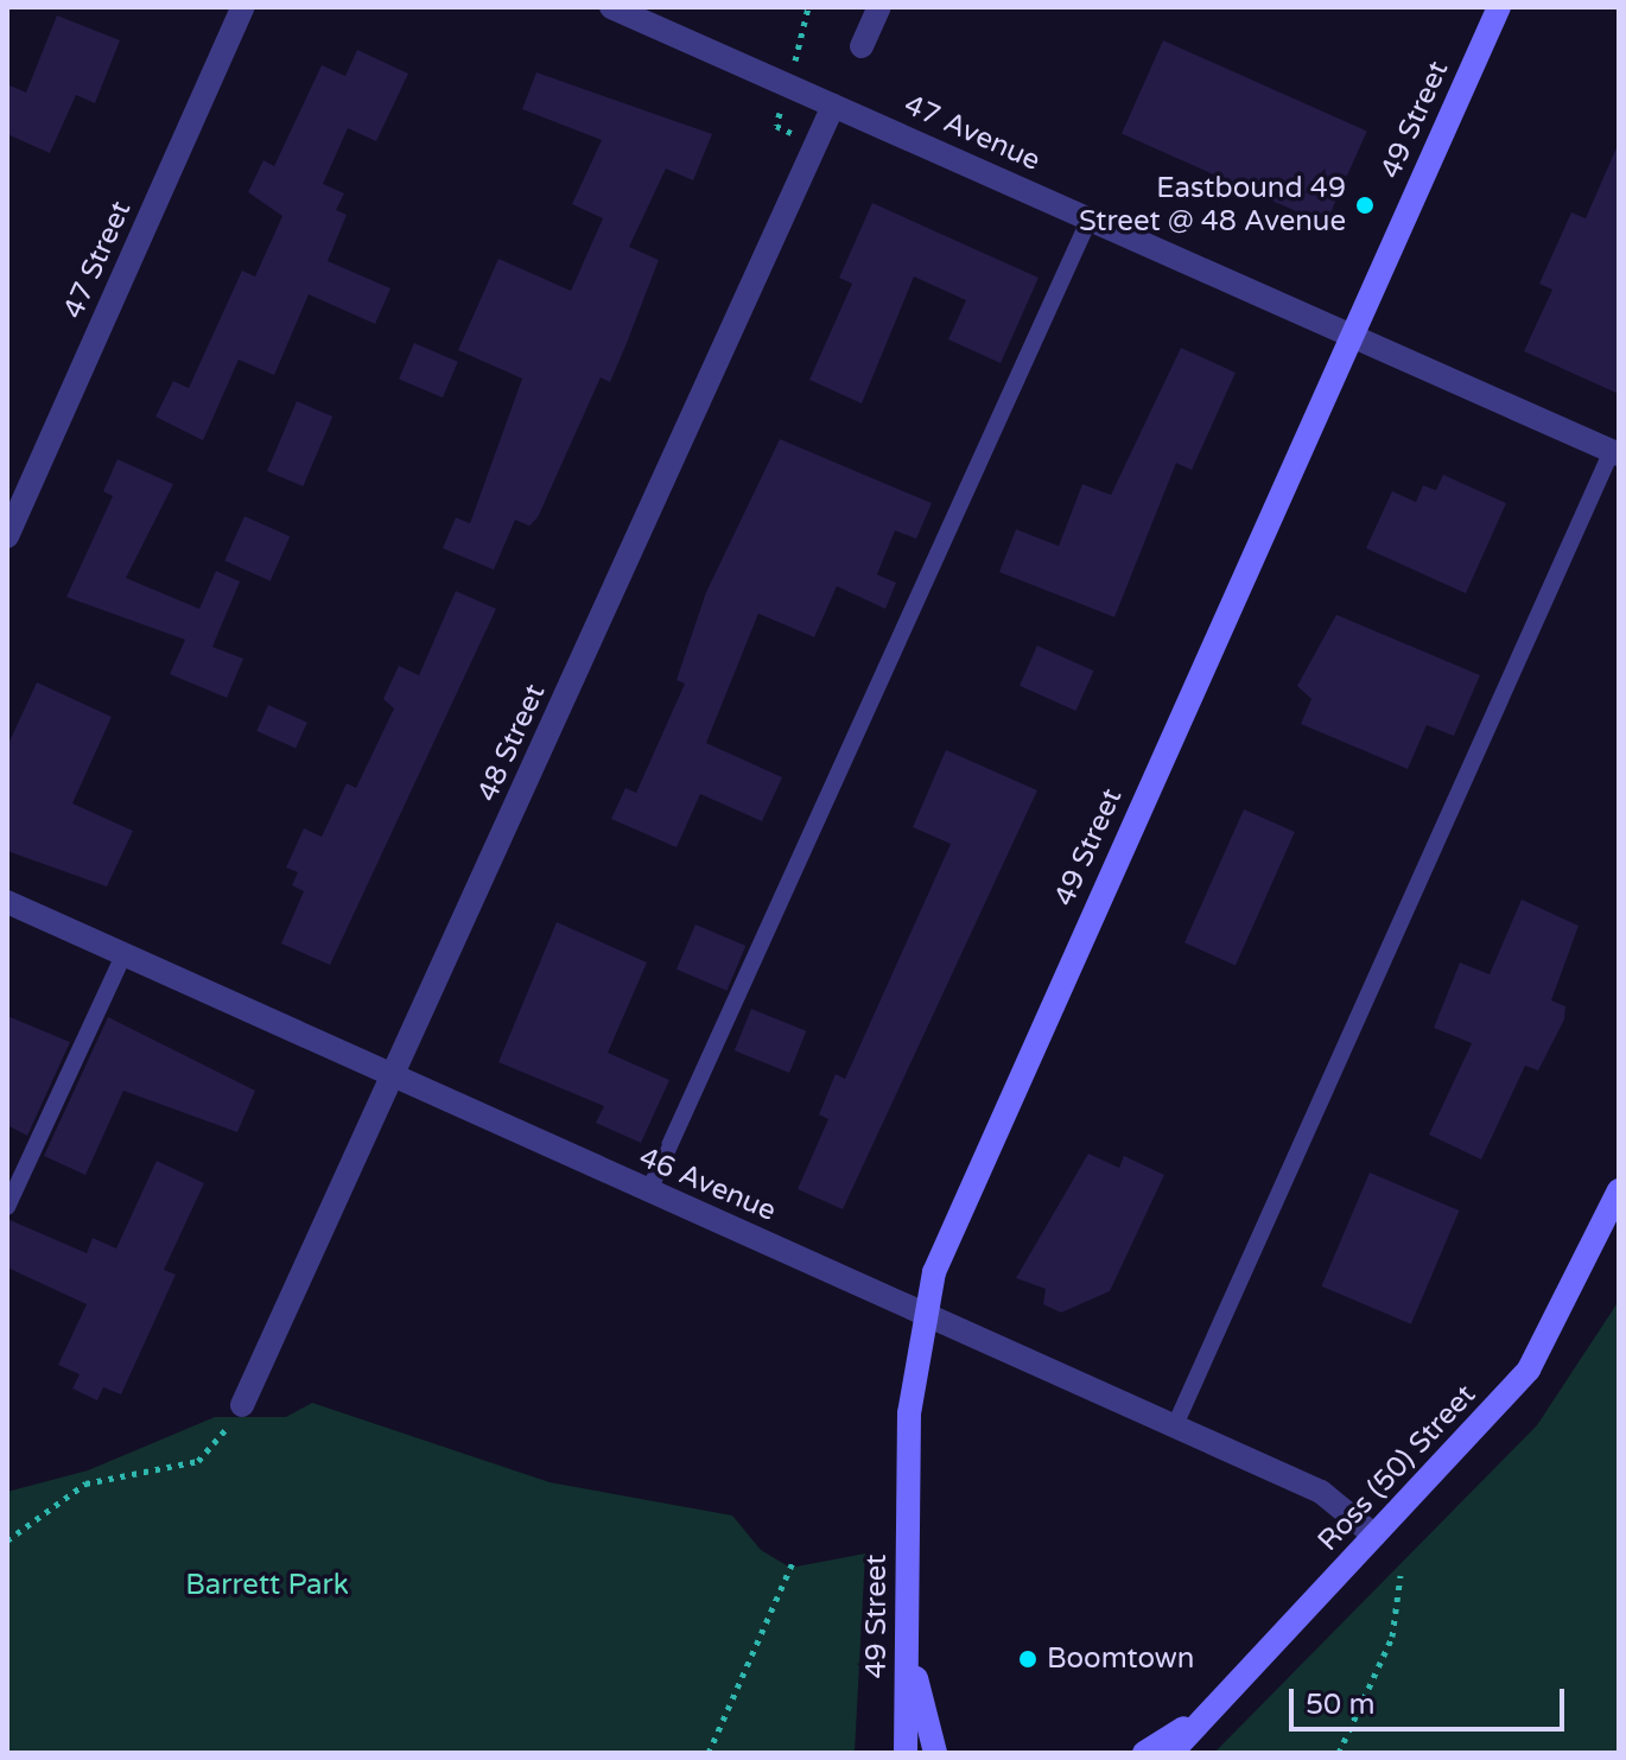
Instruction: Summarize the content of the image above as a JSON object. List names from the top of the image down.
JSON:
{
  "streets": {
    "main road": ["49 Street", "Ross (50) Street"],
    "street": [
      "47 Avenue",
      "47 Street",
      "48 Street",
      "46 Avenue"
    ]
  },
  "crossings": [
    ["49 Street", "47 Avenue"],
    ["49 Street", "46 Avenue"],
    ["47 Avenue", "48 Street"],
    ["48 Street", "46 Avenue"],
    ["46 Avenue", "Ross (50) Street"]
  ],
  "parks": ["Barrett Park"],
  "places": ["Eastbound 49 Street @ 48 Avenue", "Boomtown"],
  "scale_bar": "50 m"
}
